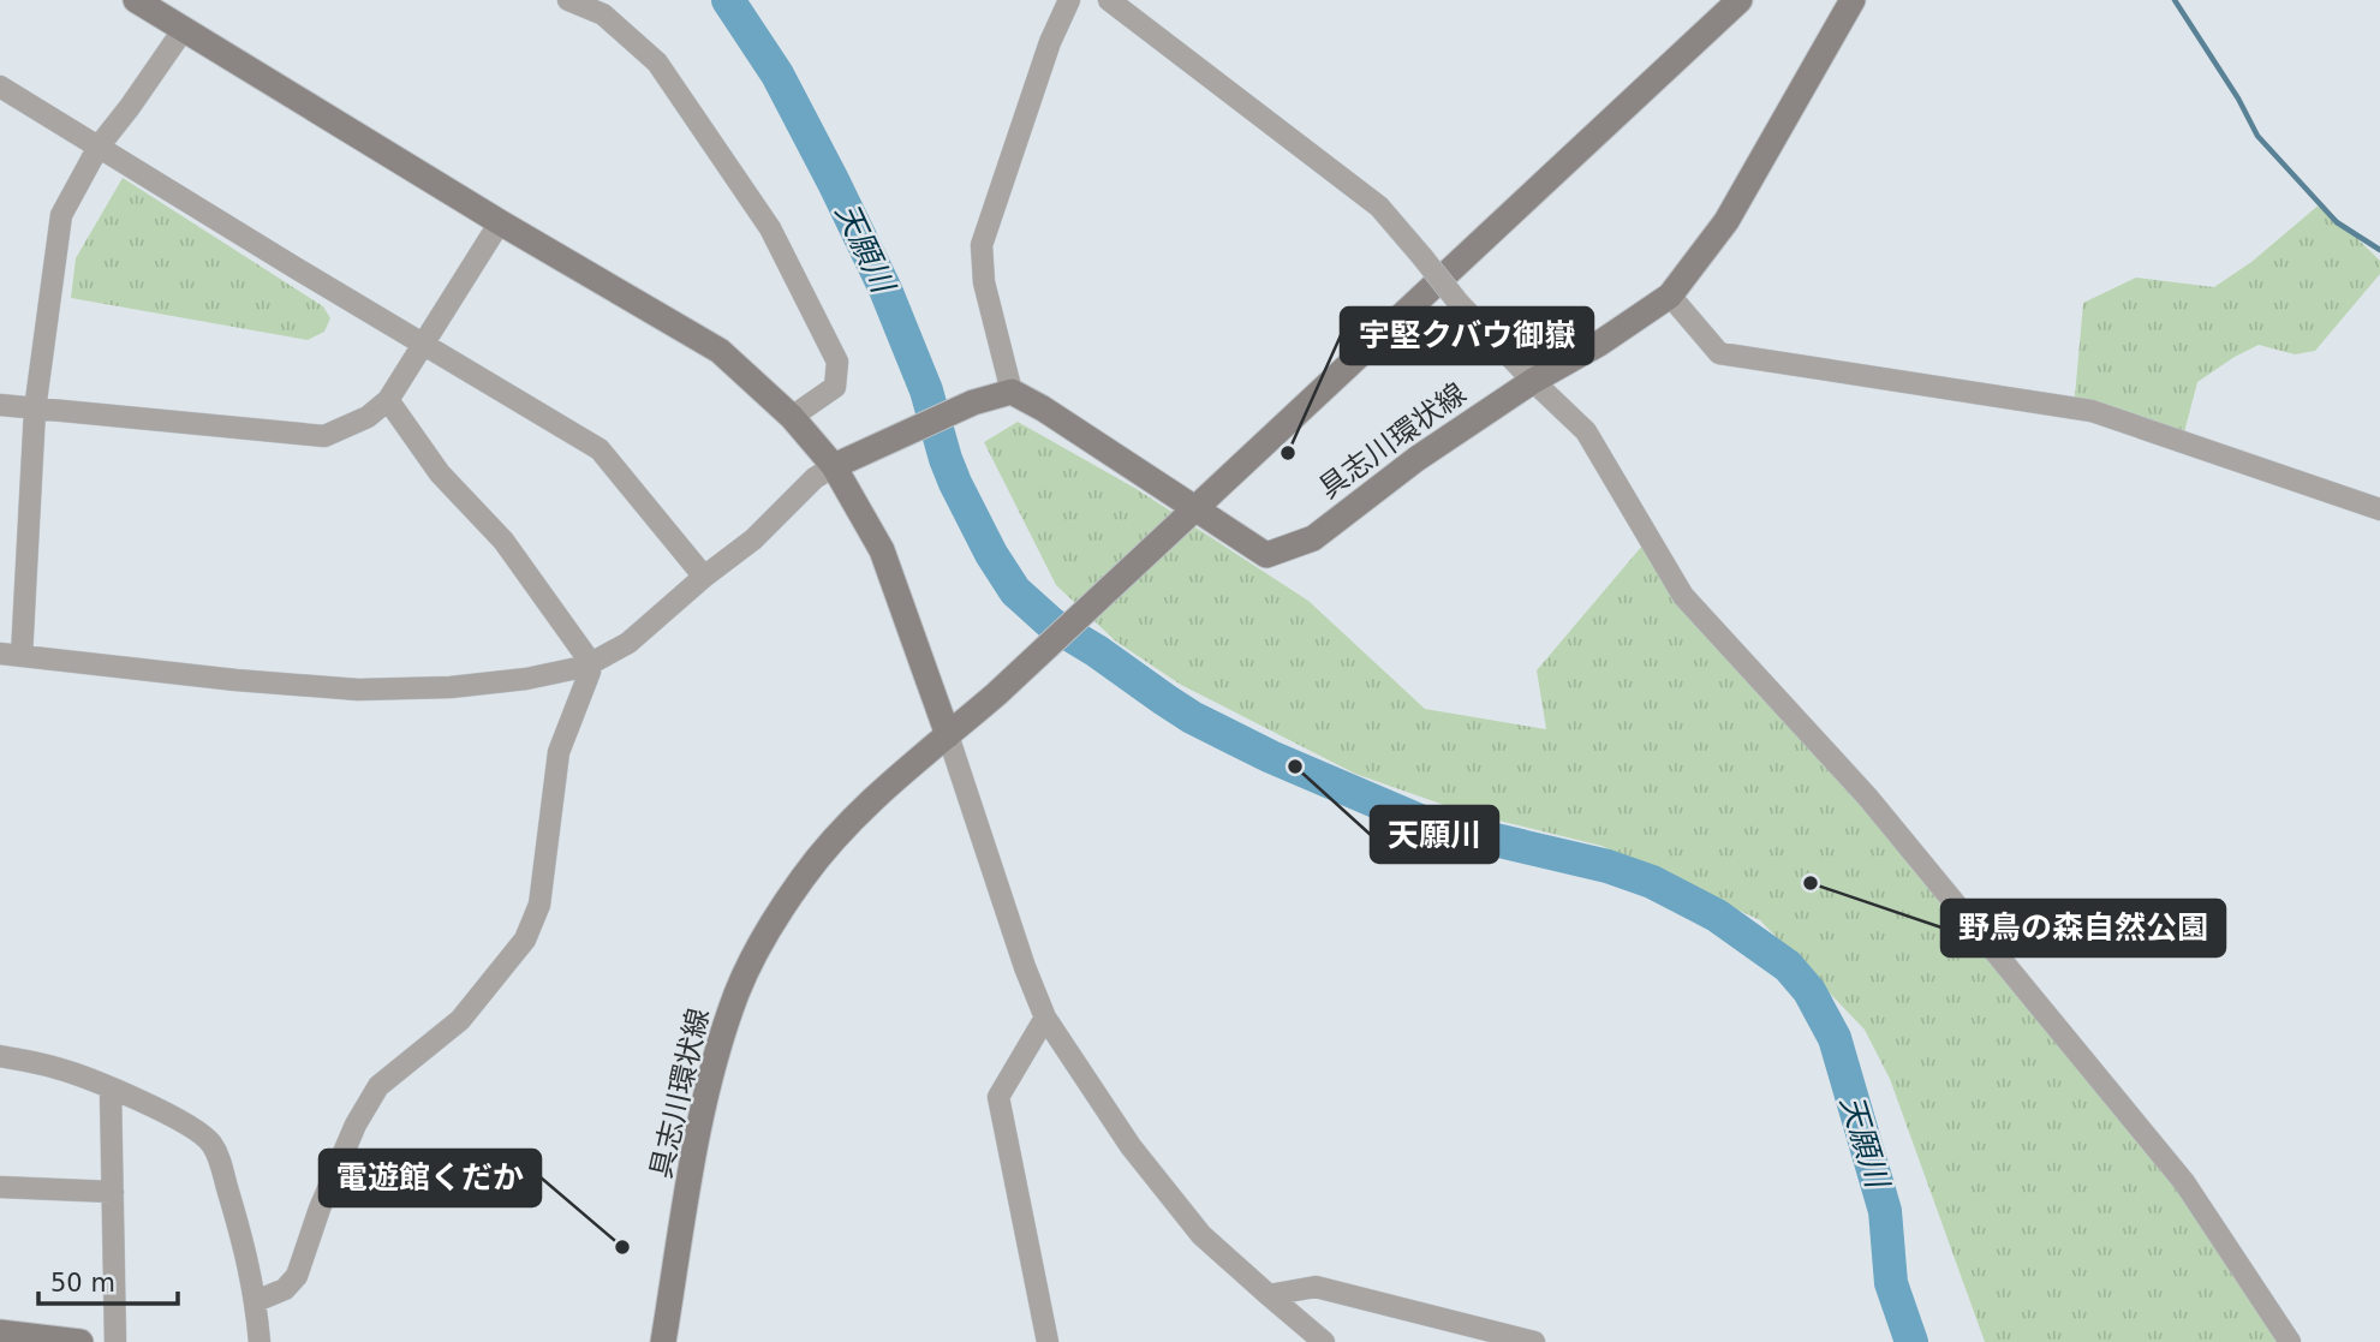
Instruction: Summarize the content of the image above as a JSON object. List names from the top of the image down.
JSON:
{
  "streets": {
    "main road": ["具志川環状線"]
  },
  "water": ["天願川"],
  "places": [
    "宇堅クバウ御嶽",
    "天願川",
    "野鳥の森自然公園",
    "電遊館くだか"
  ],
  "scale_bar": "50 m"
}
